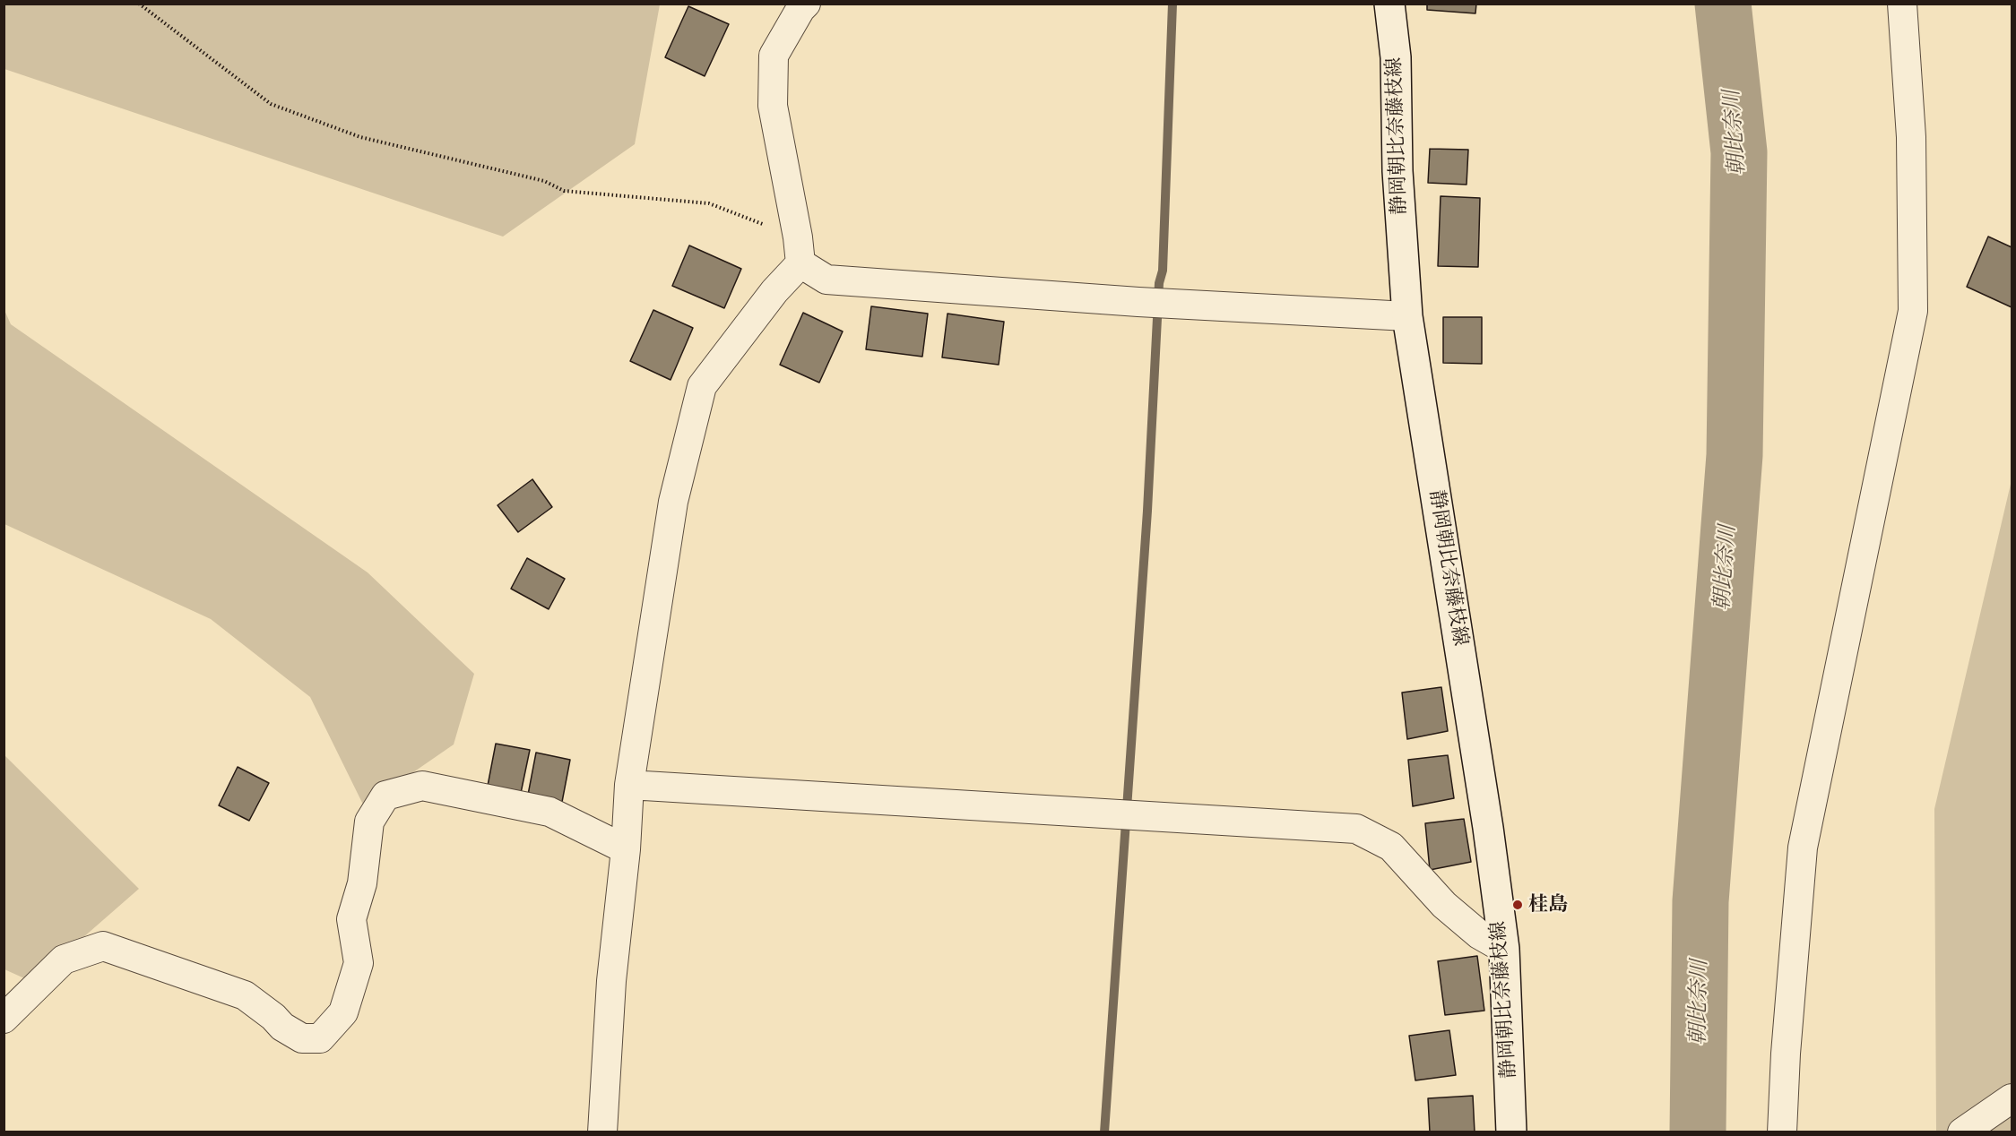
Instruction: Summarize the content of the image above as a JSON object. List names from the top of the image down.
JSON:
{
  "streets": {
    "main road": ["静岡朝比奈藤枝線"]
  },
  "water": ["朝比奈川"],
  "places": ["桂島"]
}
